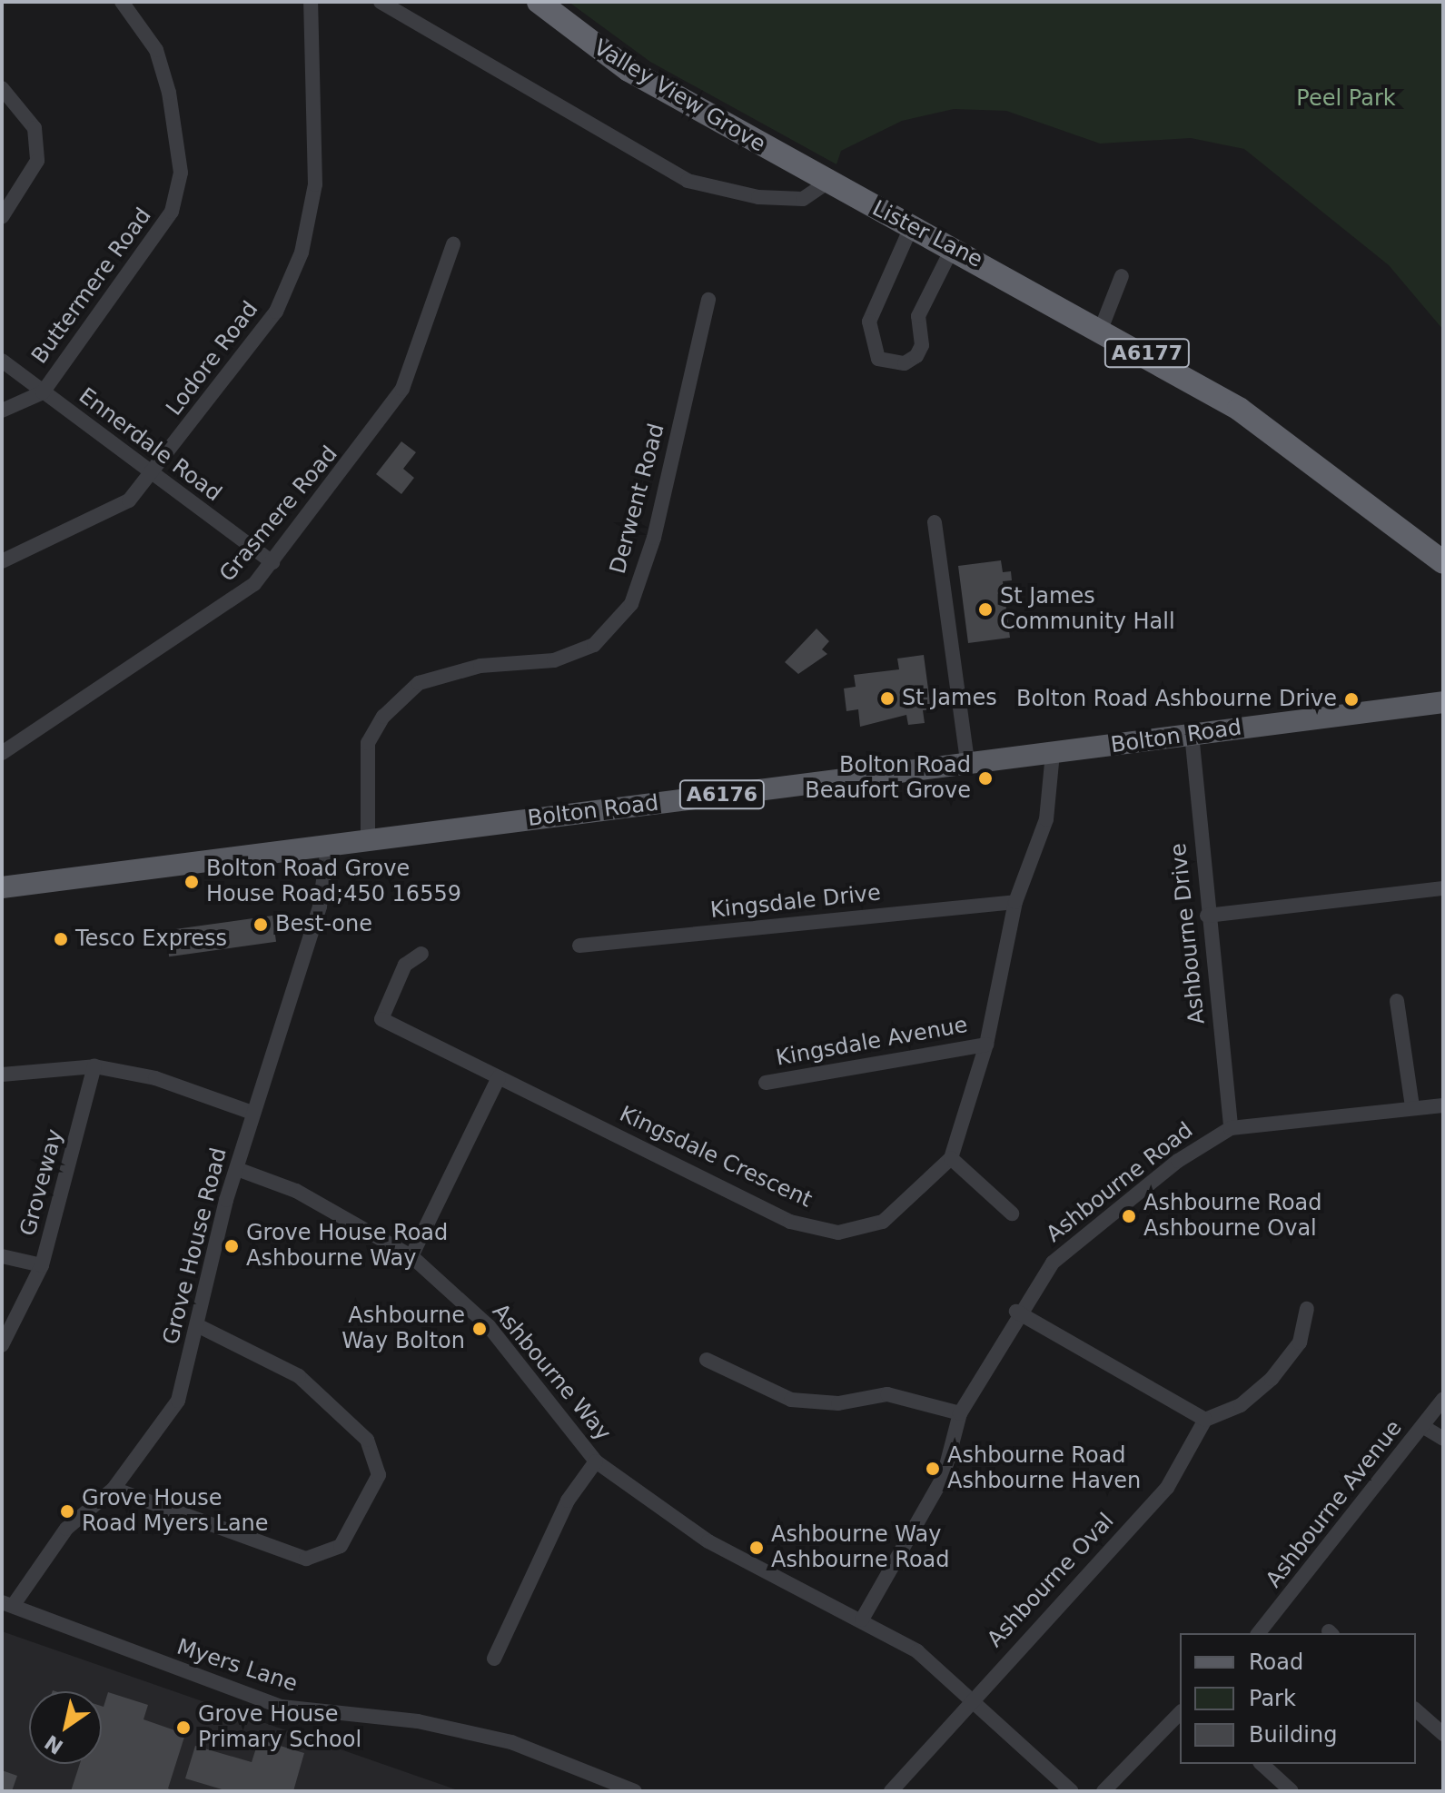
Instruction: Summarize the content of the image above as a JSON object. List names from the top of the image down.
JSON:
{
  "streets": {
    "highway": ["Valley View Grove", "Lister Lane", "A6177"],
    "main road": ["Bolton Road", "A6176"],
    "street": [
      "Buttermere Road",
      "Lodore Road",
      "Ennerdale Road",
      "Derwent Road",
      "Grasmere Road",
      "Kingsdale Drive",
      "Ashbourne Drive",
      "Kingsdale Avenue",
      "Kingsdale Crescent",
      "Groveway",
      "Ashbourne Road",
      "Grove House Road",
      "Ashbourne Way",
      "Ashbourne Avenue",
      "Ashbourne Oval",
      "Myers Lane"
    ]
  },
  "crossings": [
    ["Valley View Grove", "Lister Lane"],
    ["Buttermere Road", "Ennerdale Road"],
    ["Lodore Road", "Ennerdale Road"],
    ["Ennerdale Road", "Grasmere Road"],
    ["Derwent Road", "Bolton Road"],
    ["Bolton Road", "Ashbourne Drive"],
    ["Bolton Road", "Kingsdale Crescent"],
    ["Bolton Road", "Grove House Road"],
    ["Kingsdale Drive", "Kingsdale Crescent"],
    ["Ashbourne Drive", "Ashbourne Road"],
    ["Kingsdale Avenue", "Kingsdale Crescent"],
    ["Ashbourne Road", "Ashbourne Way"],
    ["Grove House Road", "Ashbourne Way"],
    ["Grove House Road", "Myers Lane"],
    ["Ashbourne Way", "Ashbourne Oval"]
  ],
  "parks": ["Peel Park"],
  "places": [
    "St James Community Hall",
    "St James",
    "Bolton Road Ashbourne Drive",
    "Bolton Road Beaufort Grove",
    "Bolton Road Grove House Road;450 16559",
    "Best-one",
    "Tesco Express",
    "Ashbourne Road Ashbourne Oval",
    "Grove House Road Ashbourne Way",
    "Ashbourne Way Bolton",
    "Ashbourne Road Ashbourne Haven",
    "Grove House Road Myers Lane",
    "Ashbourne Way Ashbourne Road",
    "Grove House Primary School"
  ],
  "legend": ["Road", "Park", "Building"],
  "north": "bottom left"
}
